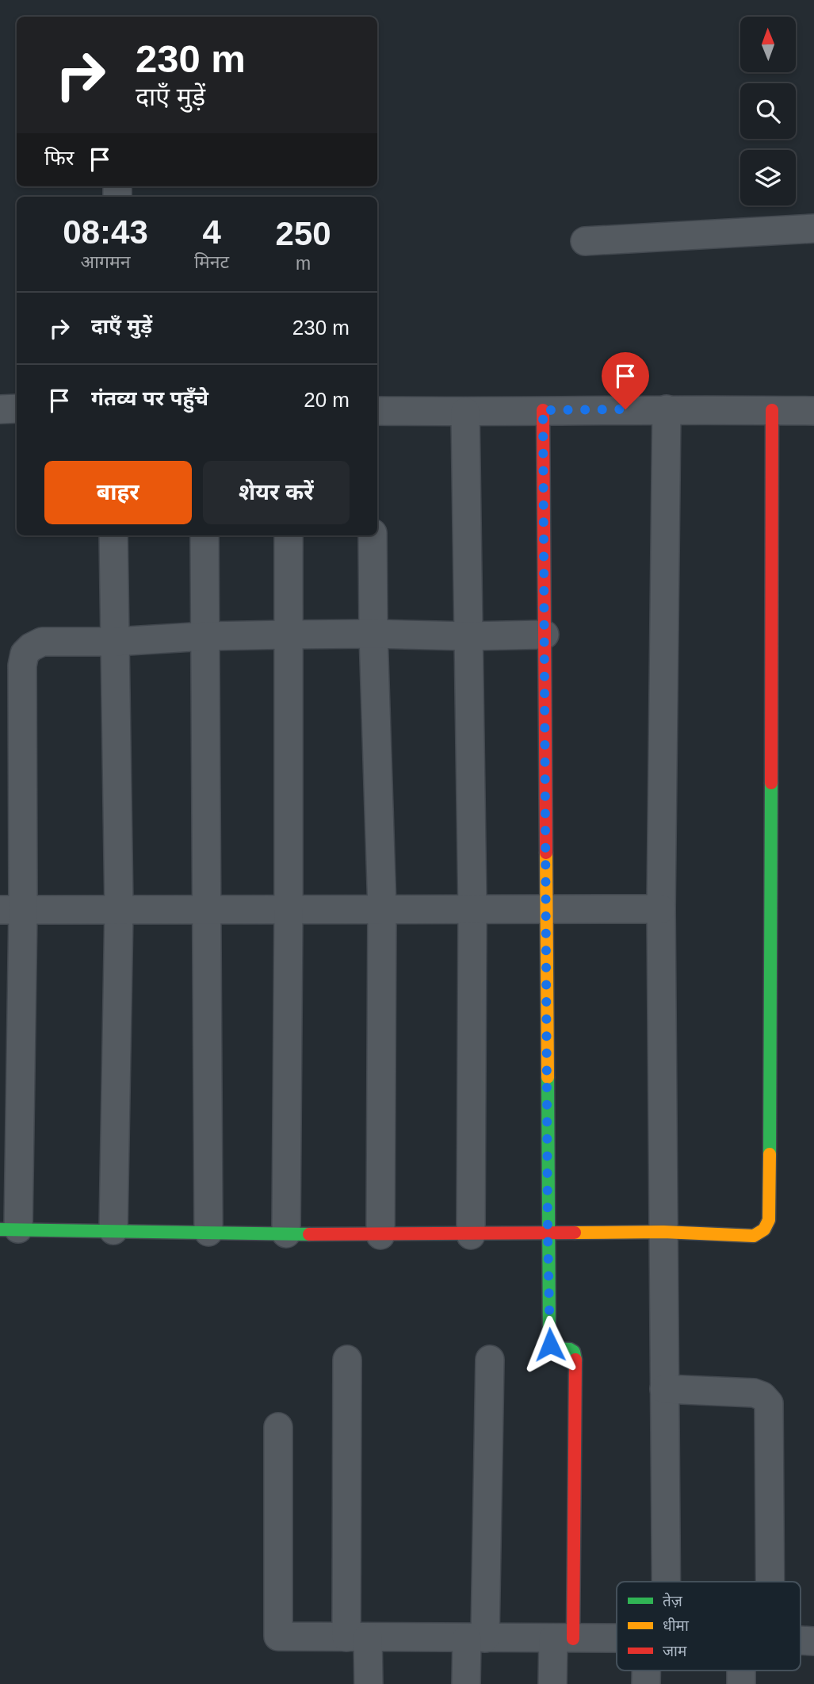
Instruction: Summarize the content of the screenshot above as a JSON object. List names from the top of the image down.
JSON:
{
  "legend": ["तेज़", "धीमा", "जाम"],
  "north": "top",
  "page": {
    "turn": ["230 m", "दाएँ मुड़ें"],
    "then": "फिर",
    "eta": [
      "08:43",
      "आगमन",
      "4",
      "मिनट",
      "250",
      "m"
    ],
    "list": [
      {
        "name": "दाएँ मुड़ें",
        "value": "230 m"
      },
      {
        "name": "गंतव्य पर पहुँचे",
        "value": "20 m"
      }
    ],
    "buttons": ["बाहर", "शेयर करें"]
  }
}
